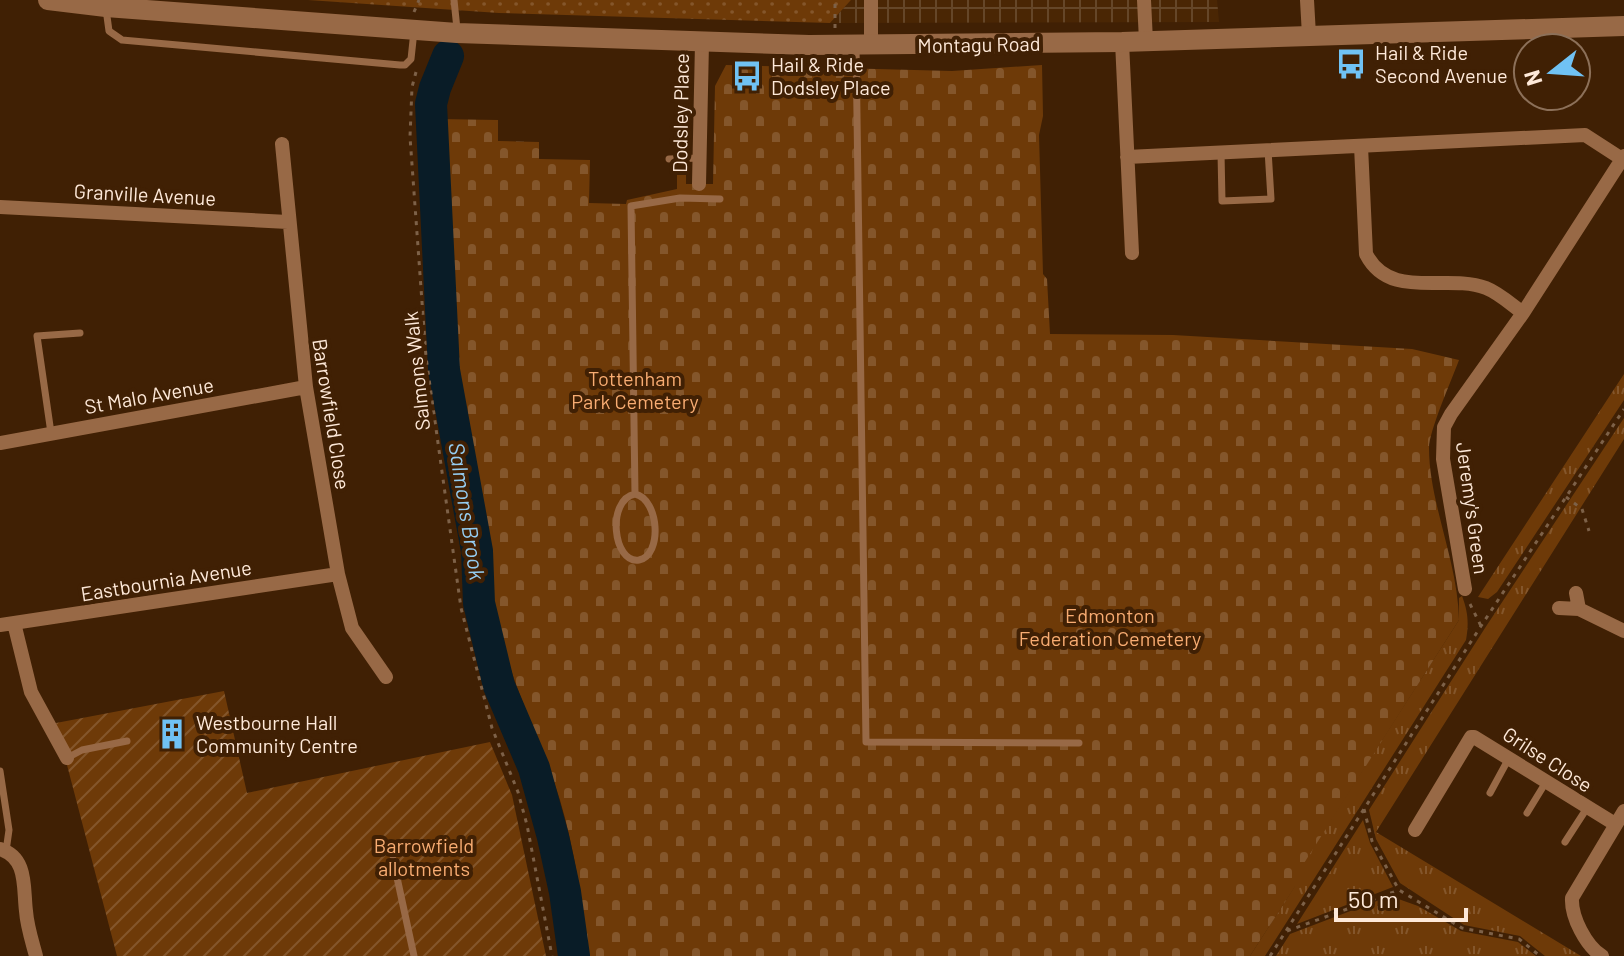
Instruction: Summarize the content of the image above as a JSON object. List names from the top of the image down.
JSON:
{
  "streets": {
    "main road": ["Montagu Road"],
    "street": [
      "Dodsley Place",
      "Granville Avenue",
      "St Malo Avenue",
      "Barrowfield Close",
      "Jeremy's Green",
      "Eastbournia Avenue",
      "Grilse Close"
    ],
    "path": ["Salmons Walk"]
  },
  "crossings": [
    ["Montagu Road", "Dodsley Place"],
    ["Granville Avenue", "Barrowfield Close"],
    ["St Malo Avenue", "Barrowfield Close"],
    ["Barrowfield Close", "Eastbournia Avenue"]
  ],
  "water": ["Salmons Brook"],
  "parks": ["Tottenham Park Cemetery", "Edmonton Federation Cemetery", "Barrowfield allotments"],
  "places": {
    "bus stop": ["Hail & Ride Second Avenue", "Hail & Ride Dodsley Place"],
    "building": ["Westbourne Hall Community Centre"]
  },
  "scale_bar": "50 m",
  "north": "left"
}
